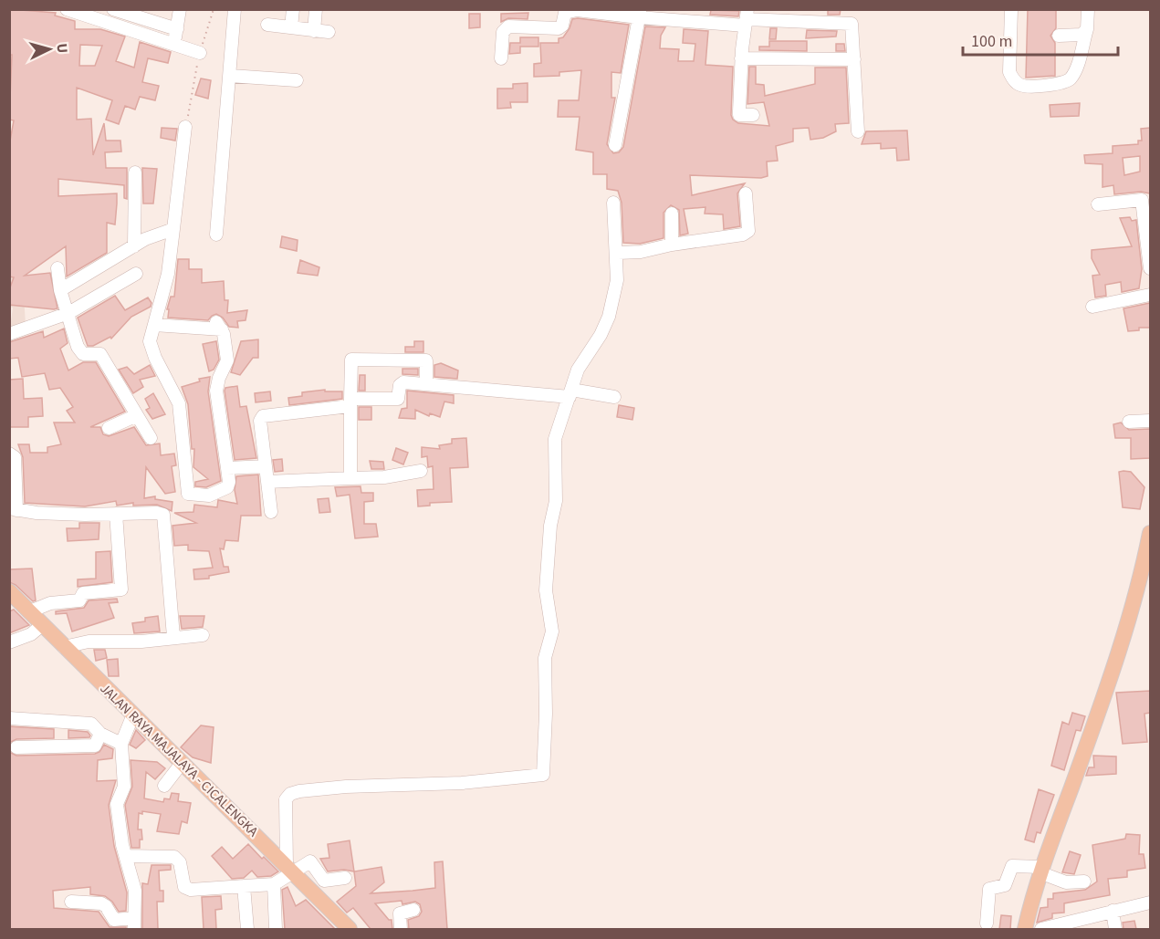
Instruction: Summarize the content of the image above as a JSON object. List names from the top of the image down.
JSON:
{
  "streets": {
    "main road": ["JALAN RAYA MAJALAYA - CICALENGKA"]
  },
  "scale_bar": "100 m",
  "north": "right"
}
